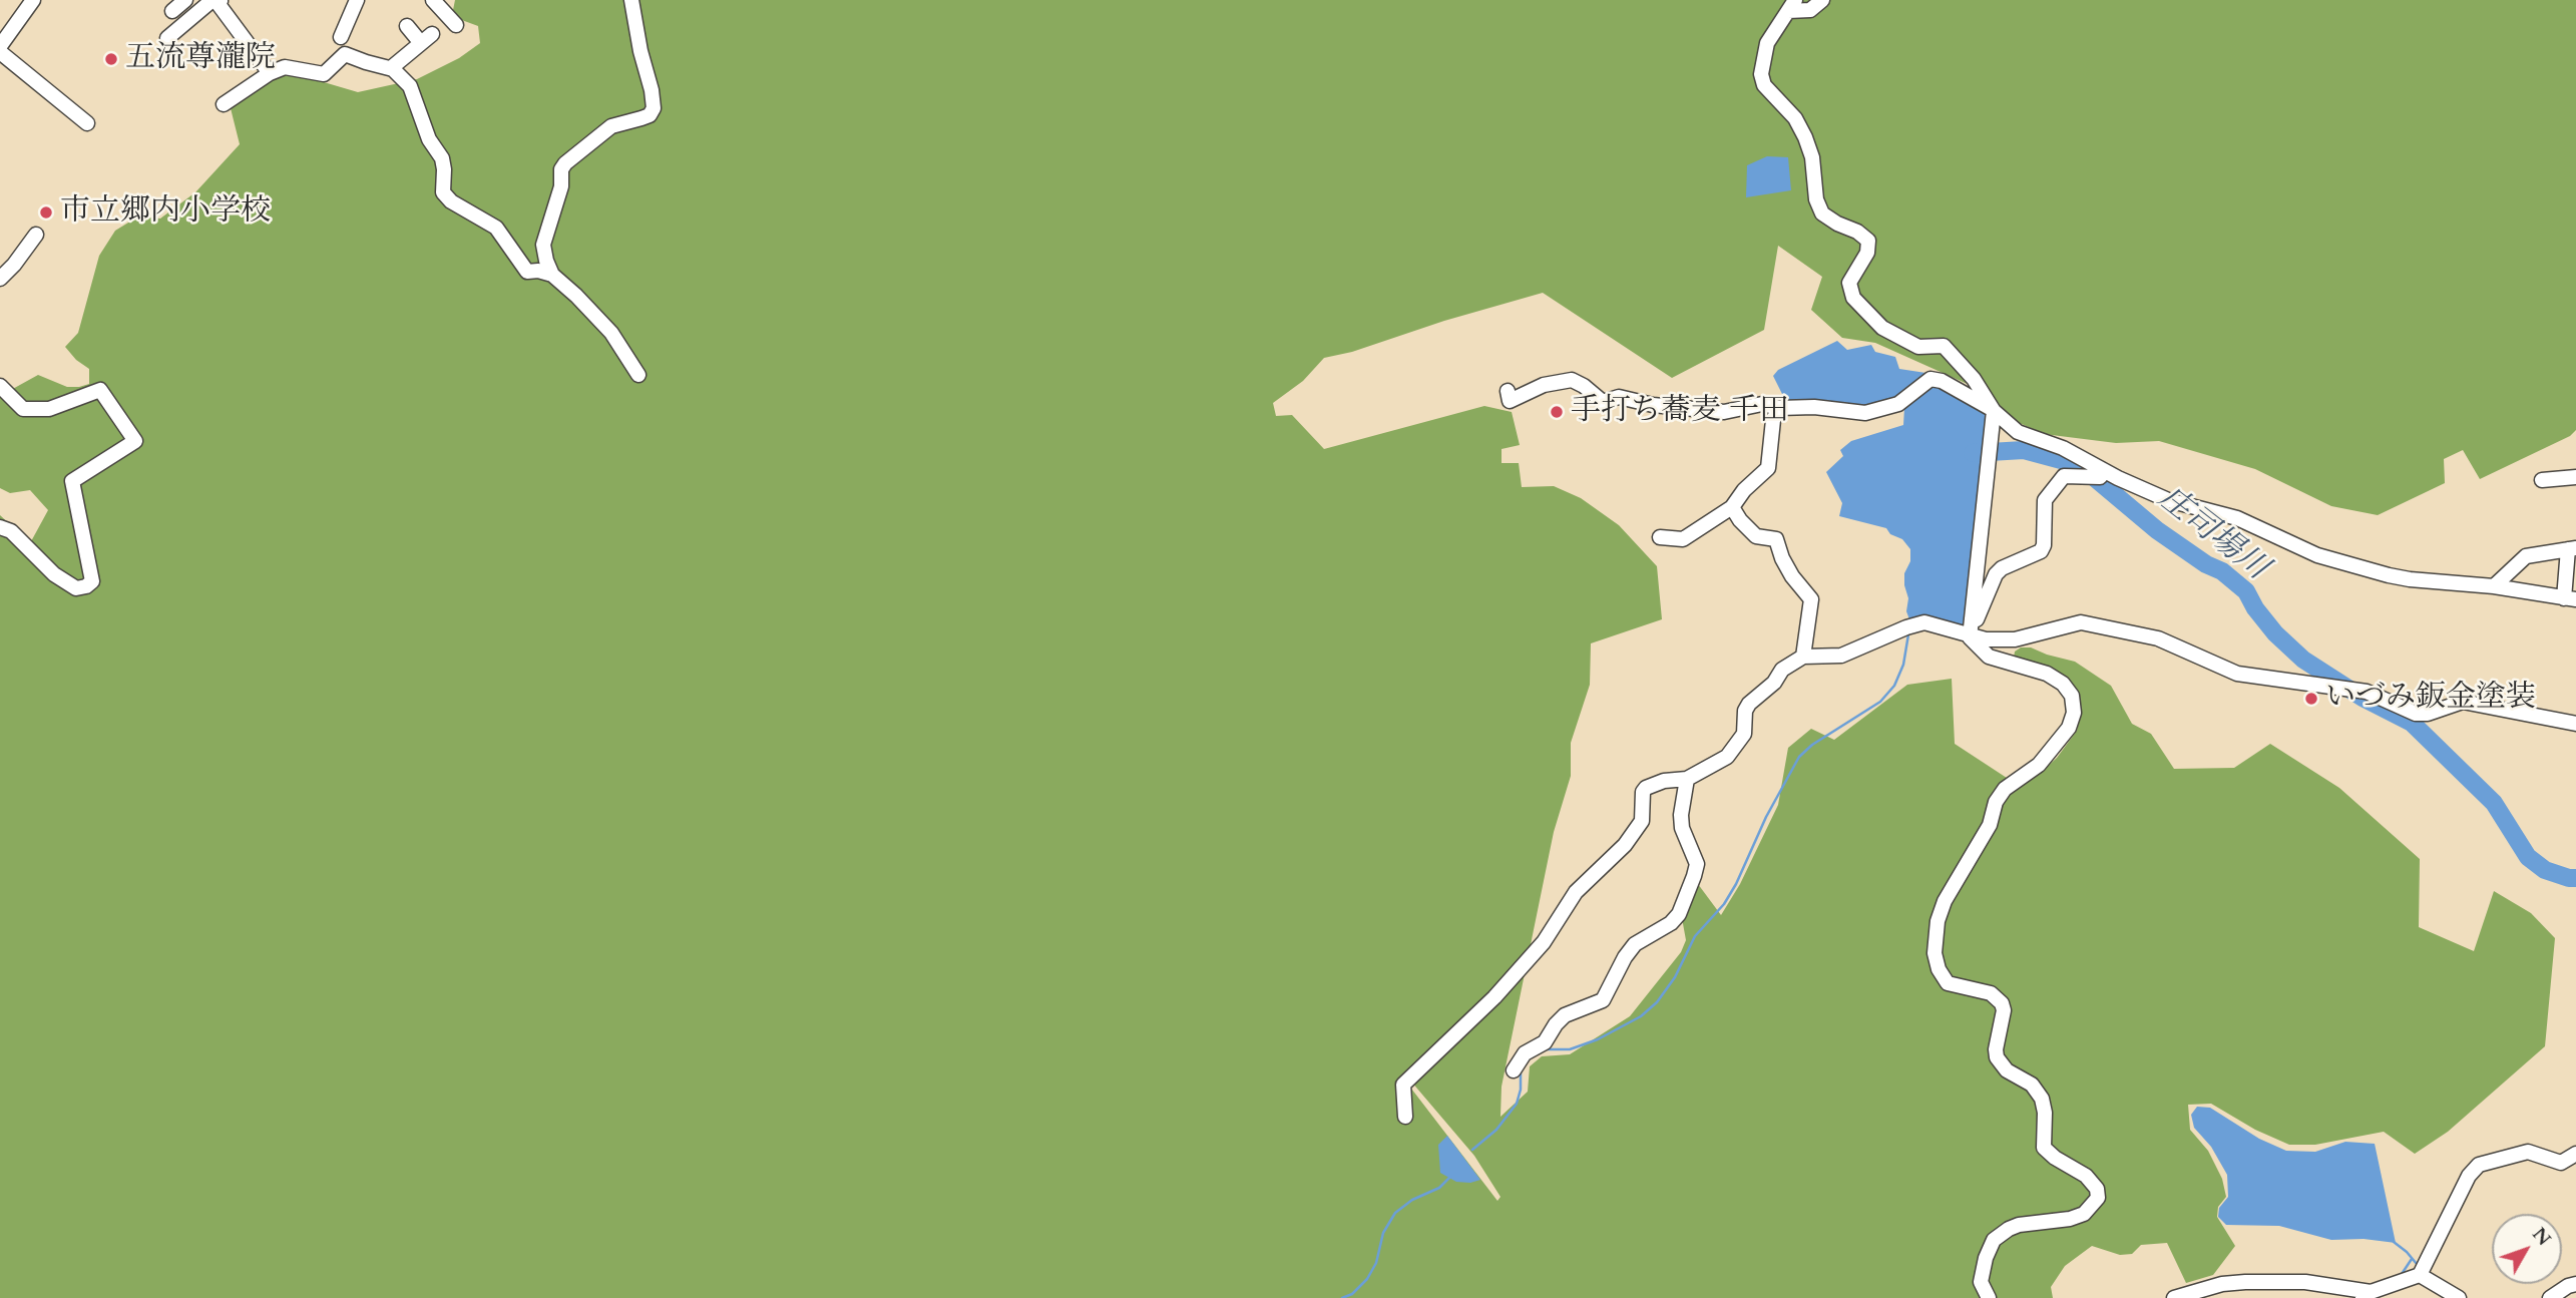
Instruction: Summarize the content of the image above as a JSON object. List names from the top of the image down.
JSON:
{
  "water": ["庄司場川"],
  "places": [
    "五流尊瀧院",
    "市立郷内小学校",
    "手打ち蕎麦 千田",
    "いづみ鈑金塗装"
  ],
  "north": "top right"
}
